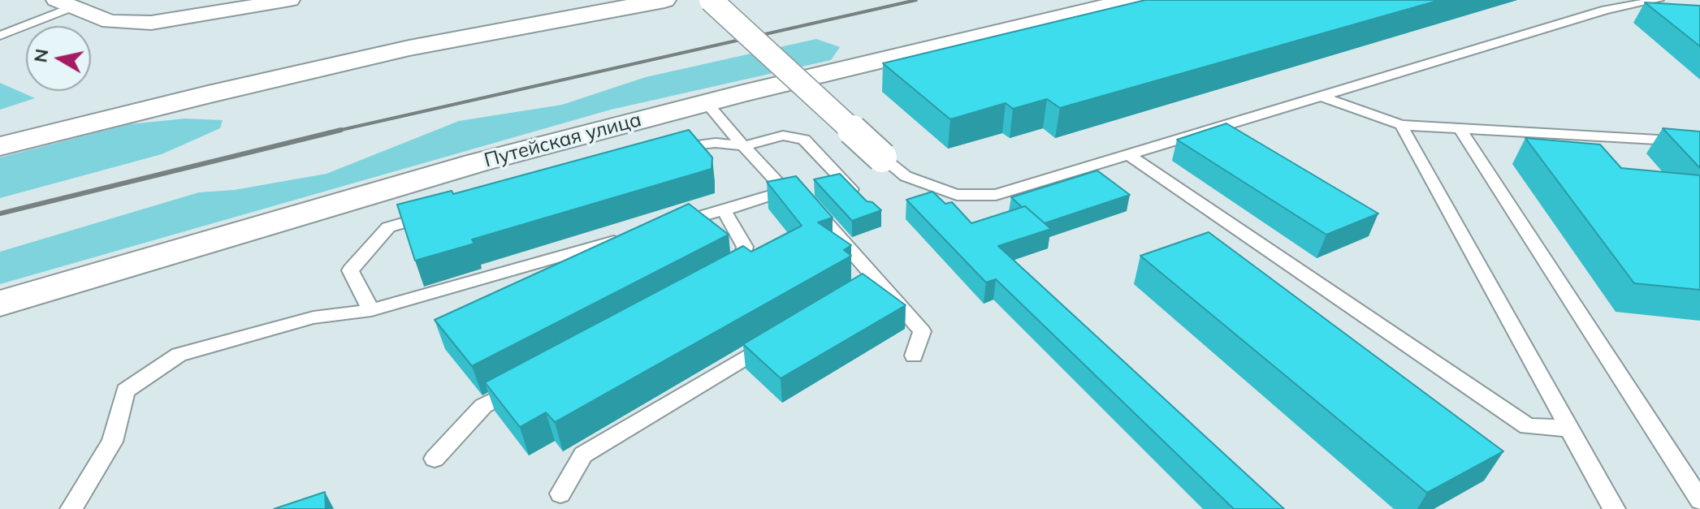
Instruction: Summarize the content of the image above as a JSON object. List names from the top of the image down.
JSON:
{
  "streets": {
    "main road": ["Путейская улица"]
  },
  "north": "left"
}
